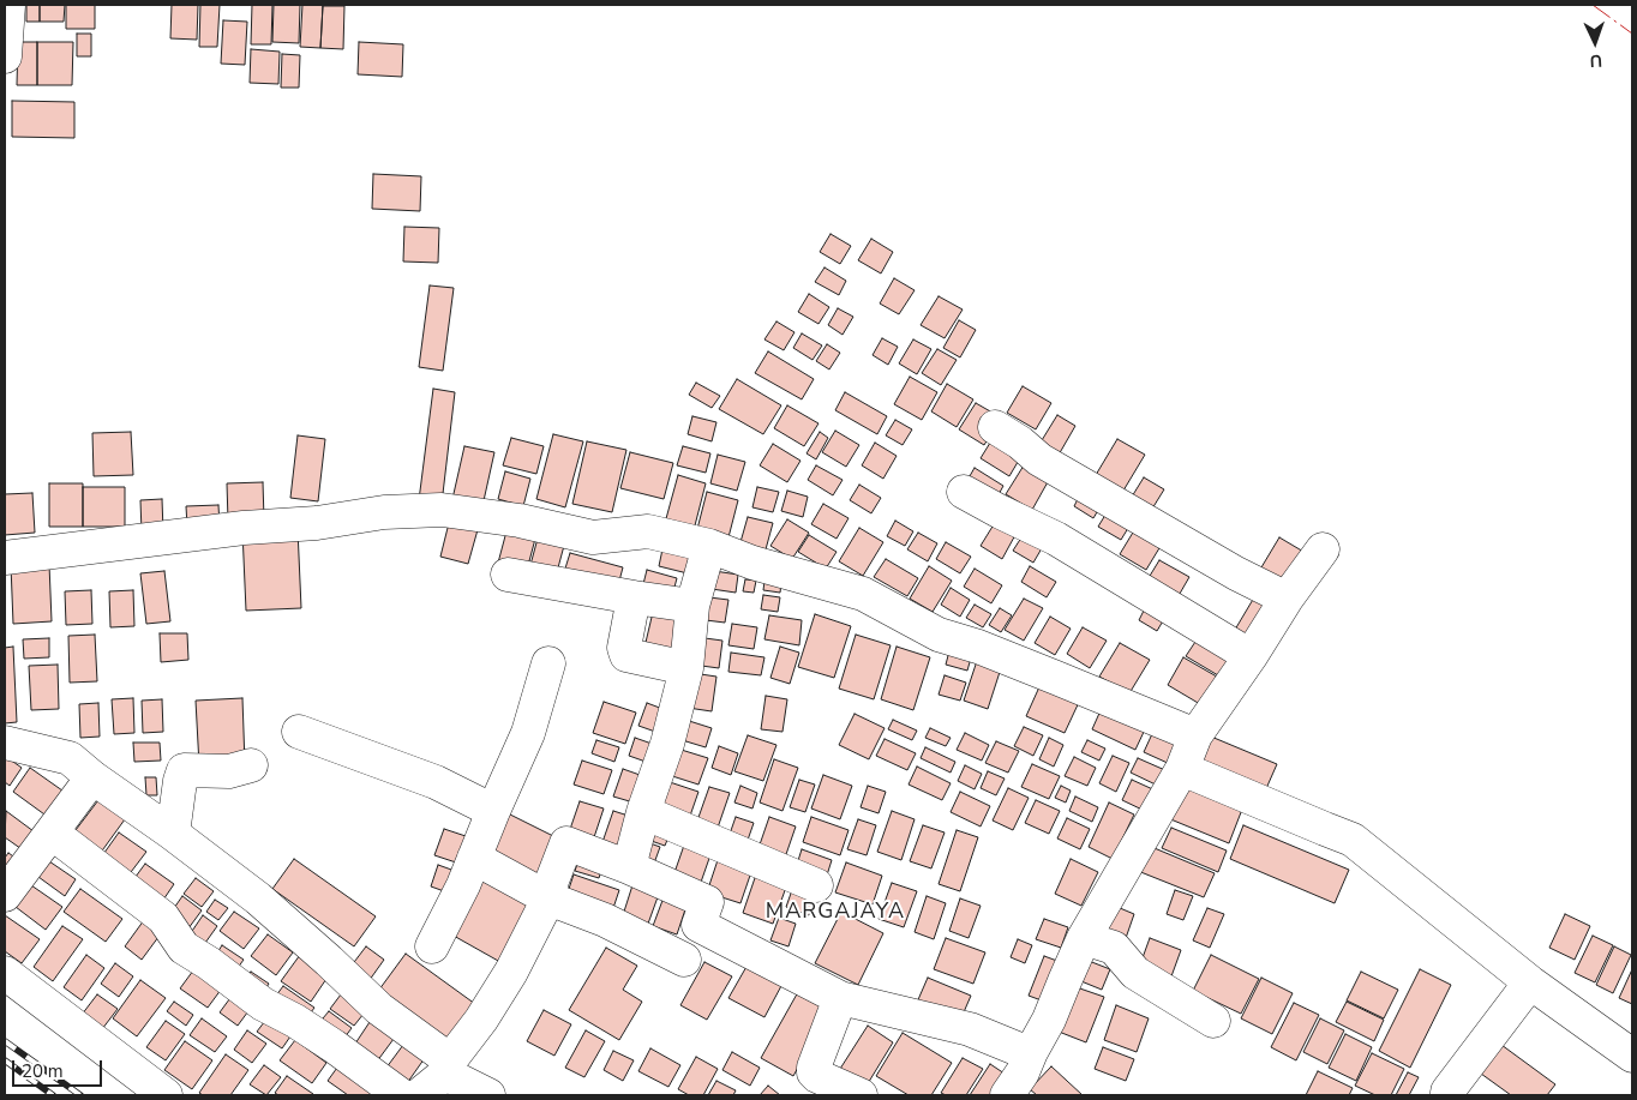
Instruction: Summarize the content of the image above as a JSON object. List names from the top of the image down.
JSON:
{
  "districts": ["MARGAJAYA"],
  "scale_bar": "20 m",
  "north": "bottom"
}
